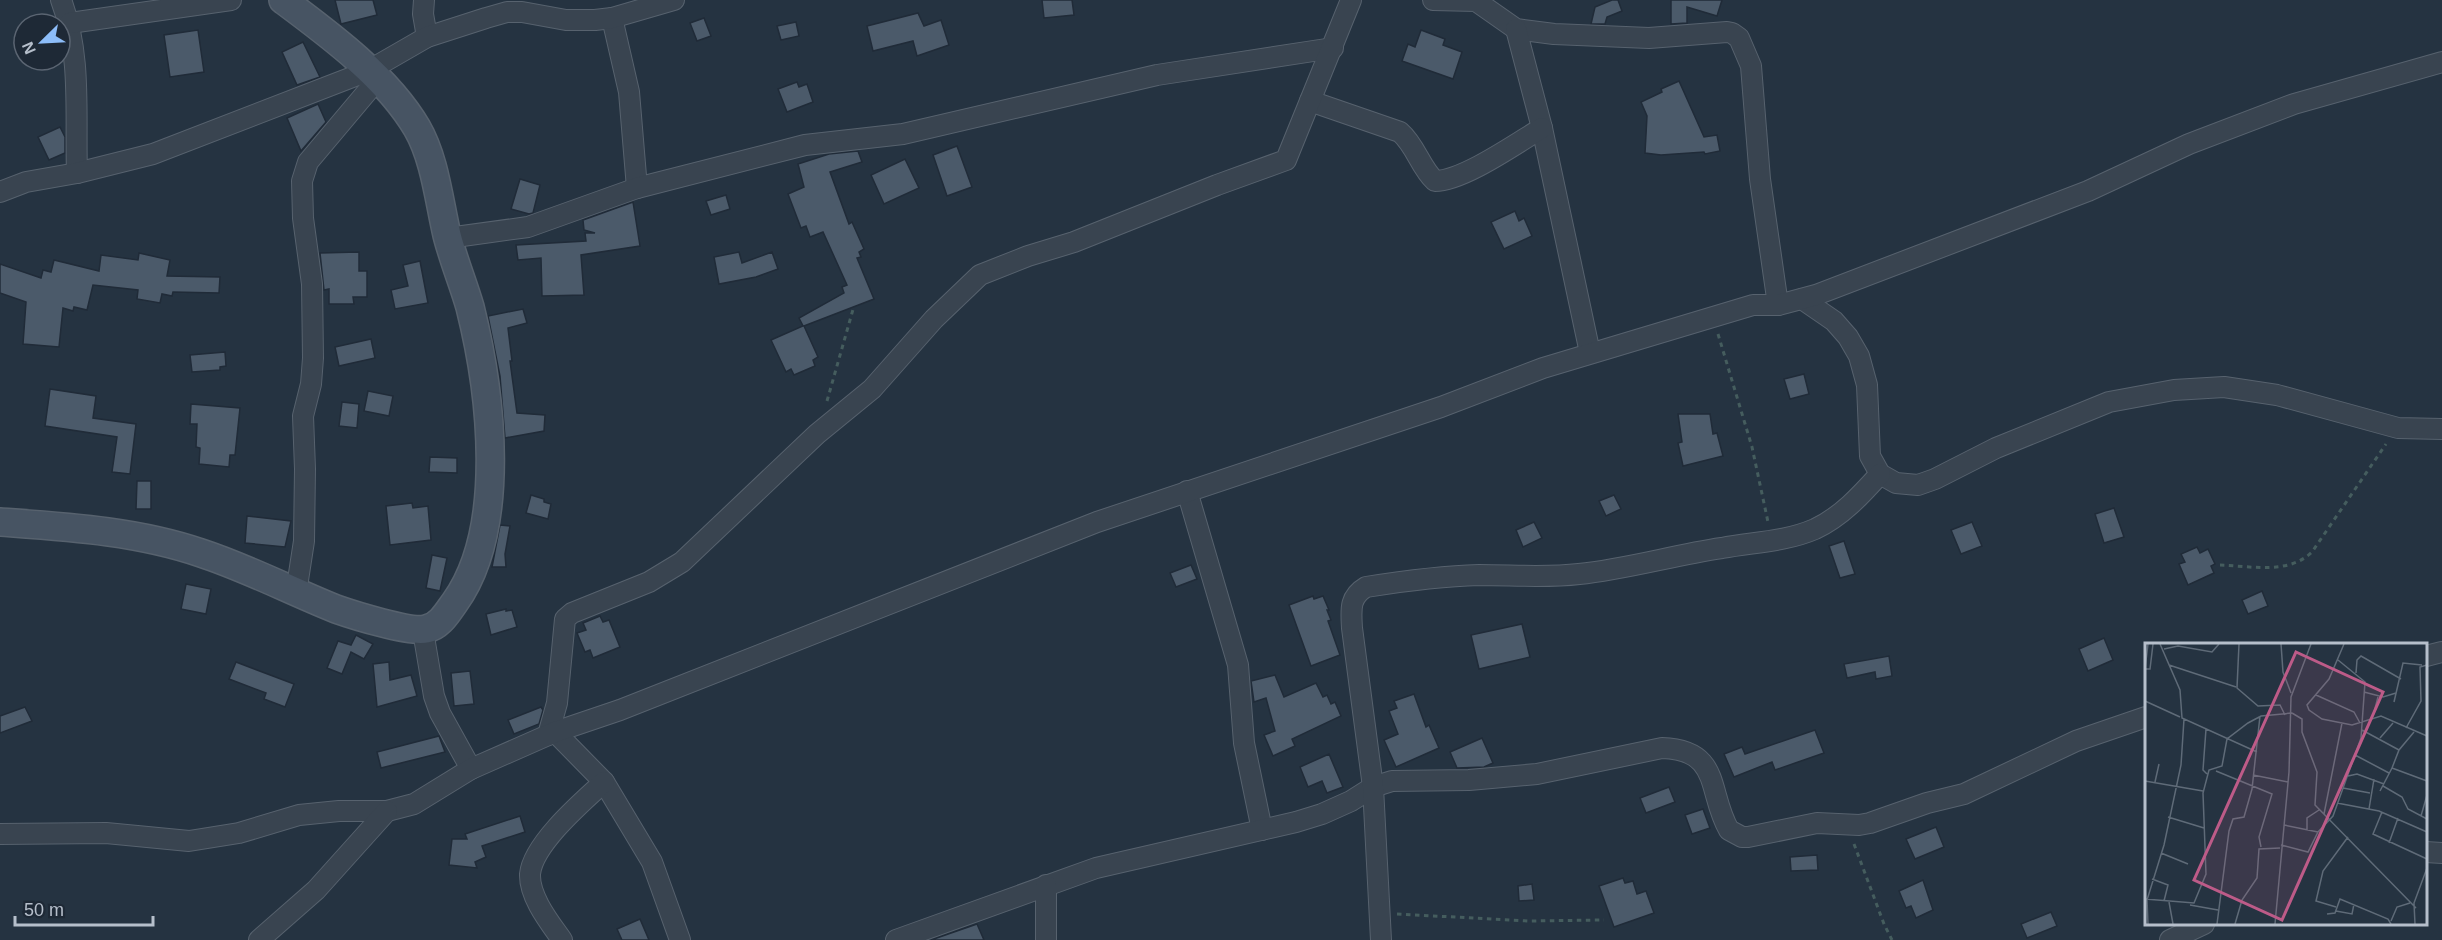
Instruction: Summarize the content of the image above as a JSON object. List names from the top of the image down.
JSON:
{
  "scale_bar": "50 m",
  "north": "bottom left"
}
